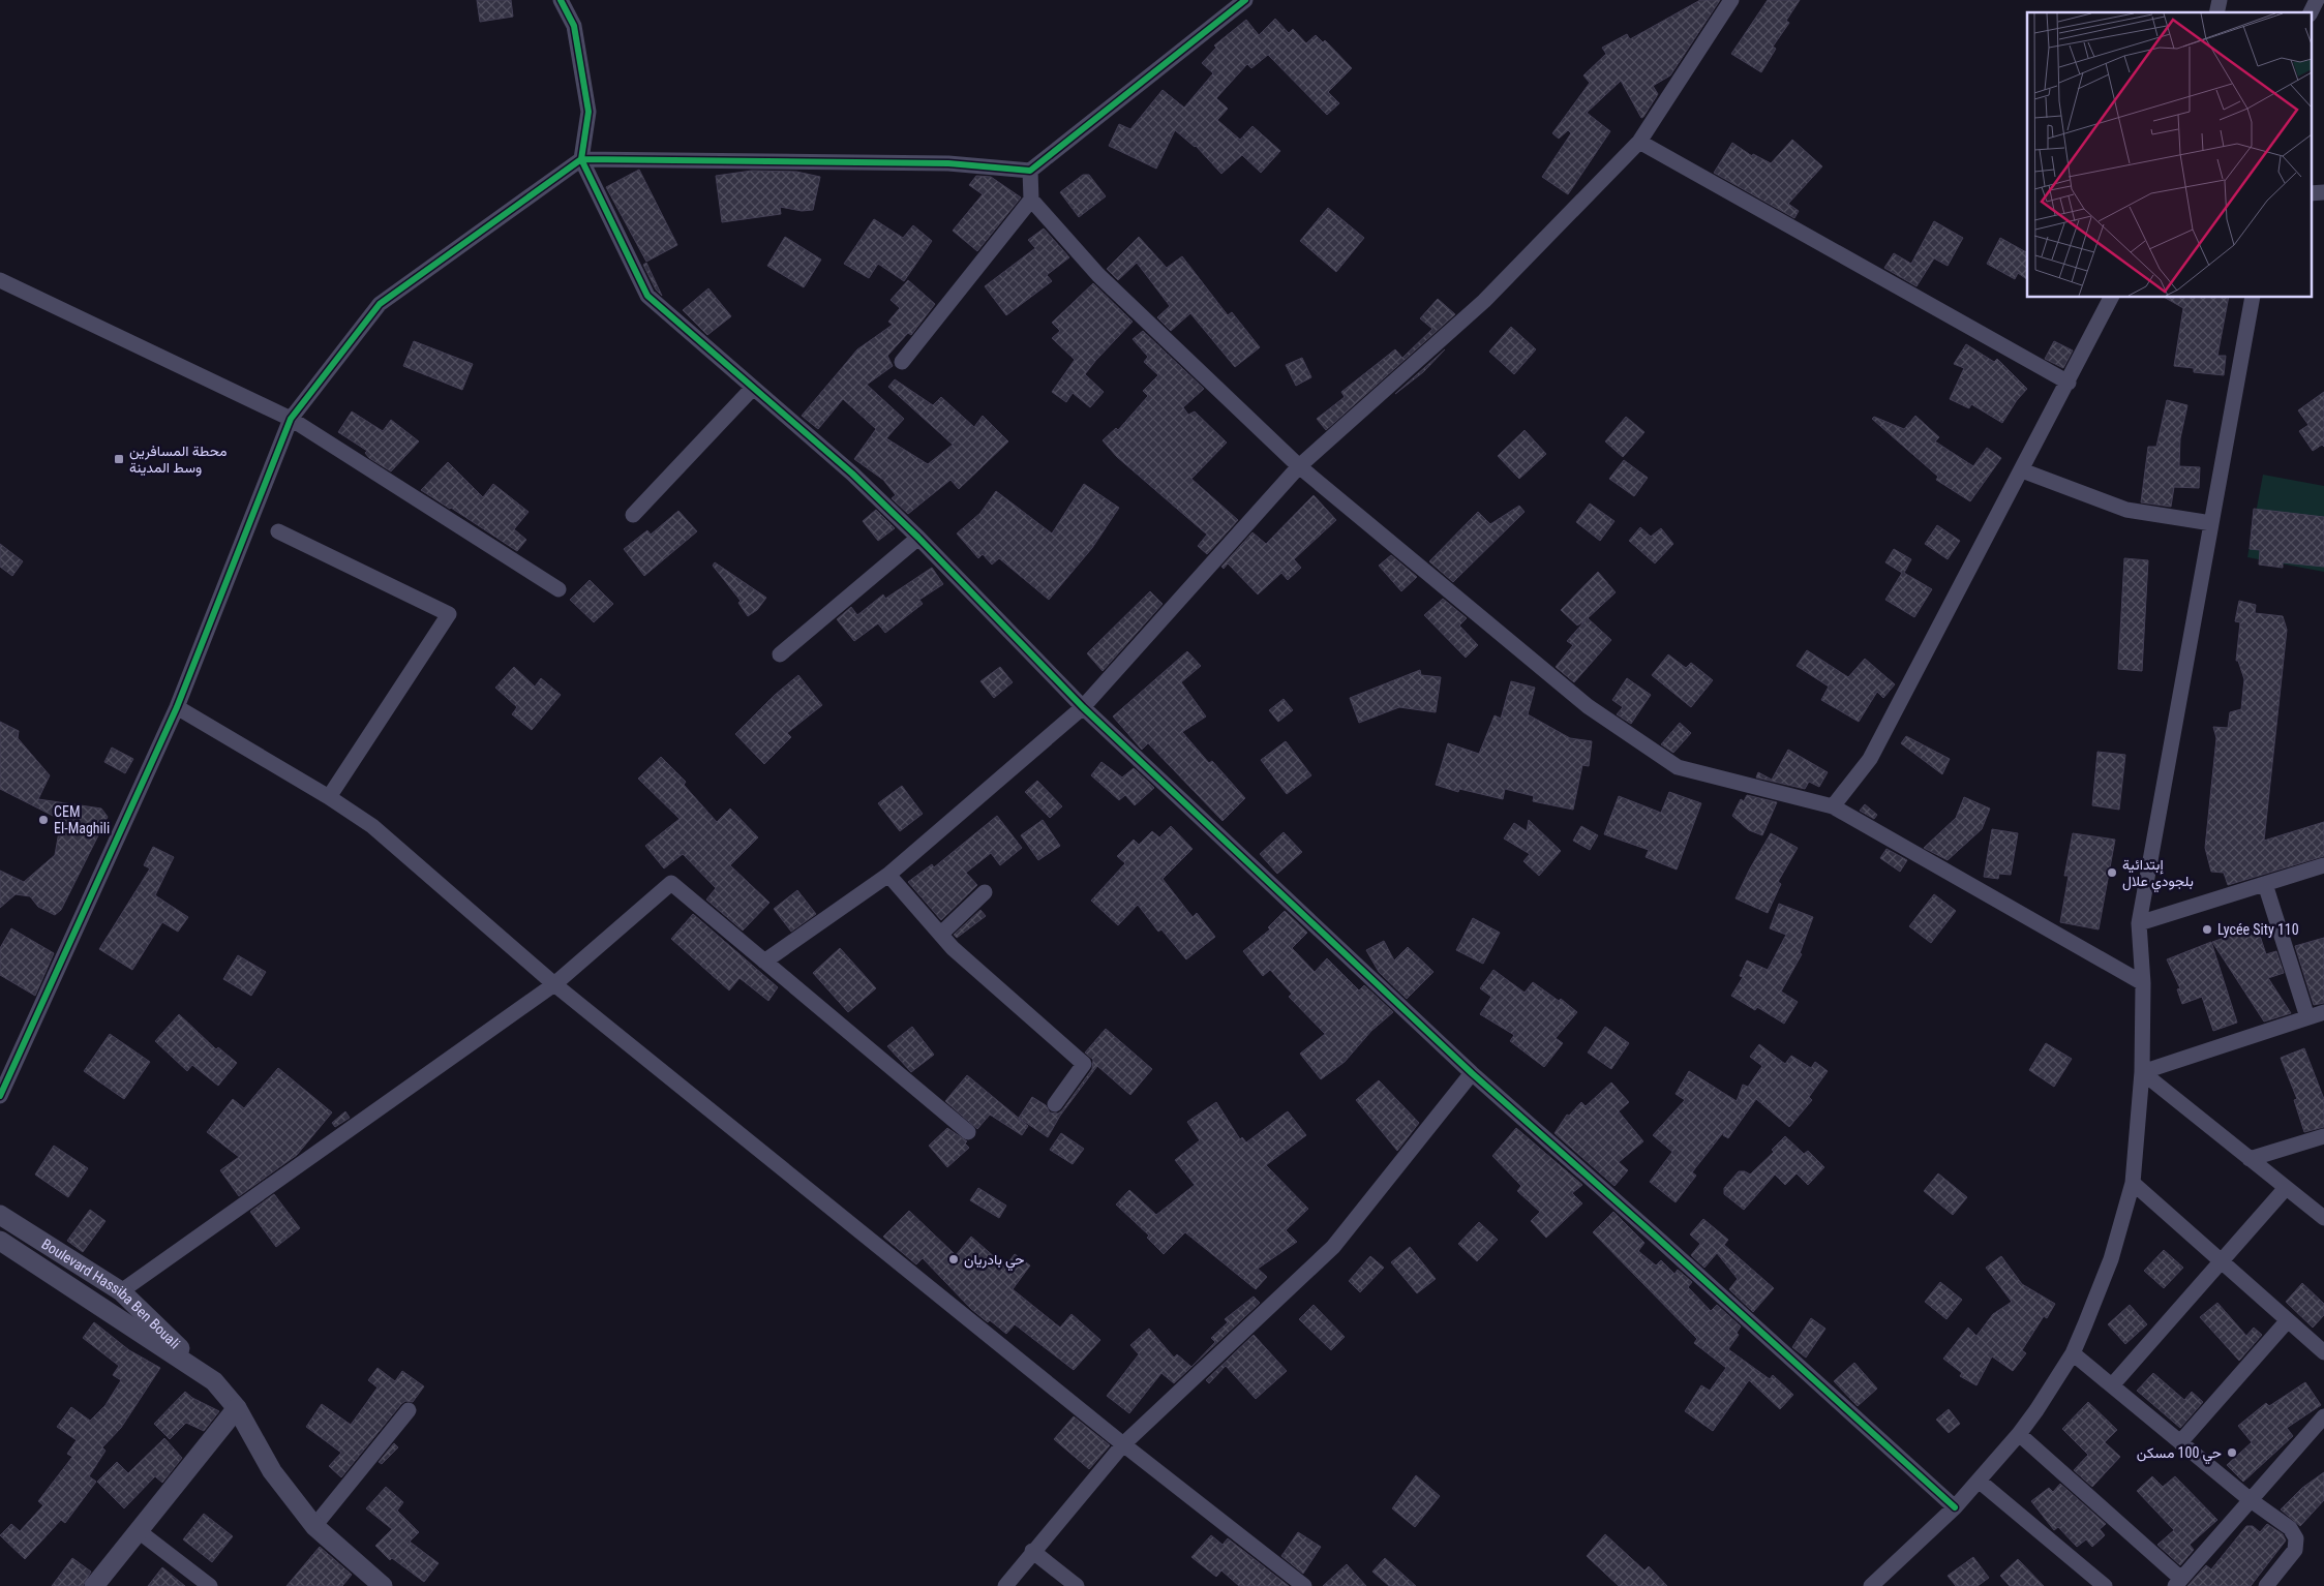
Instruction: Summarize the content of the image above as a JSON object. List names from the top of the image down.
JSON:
{
  "streets": {
    "street": ["Boulevard Hassiba Ben Bouali"]
  },
  "places": {
    "transit": ["محطة المسافرين وسط المدينة"],
    "other": [
      "CEM El-Maghili",
      "إبتدائية بلجودي علال",
      "Lycée Sity 110",
      "حي بادريان",
      "حي 100 مسكن"
    ]
  }
}
